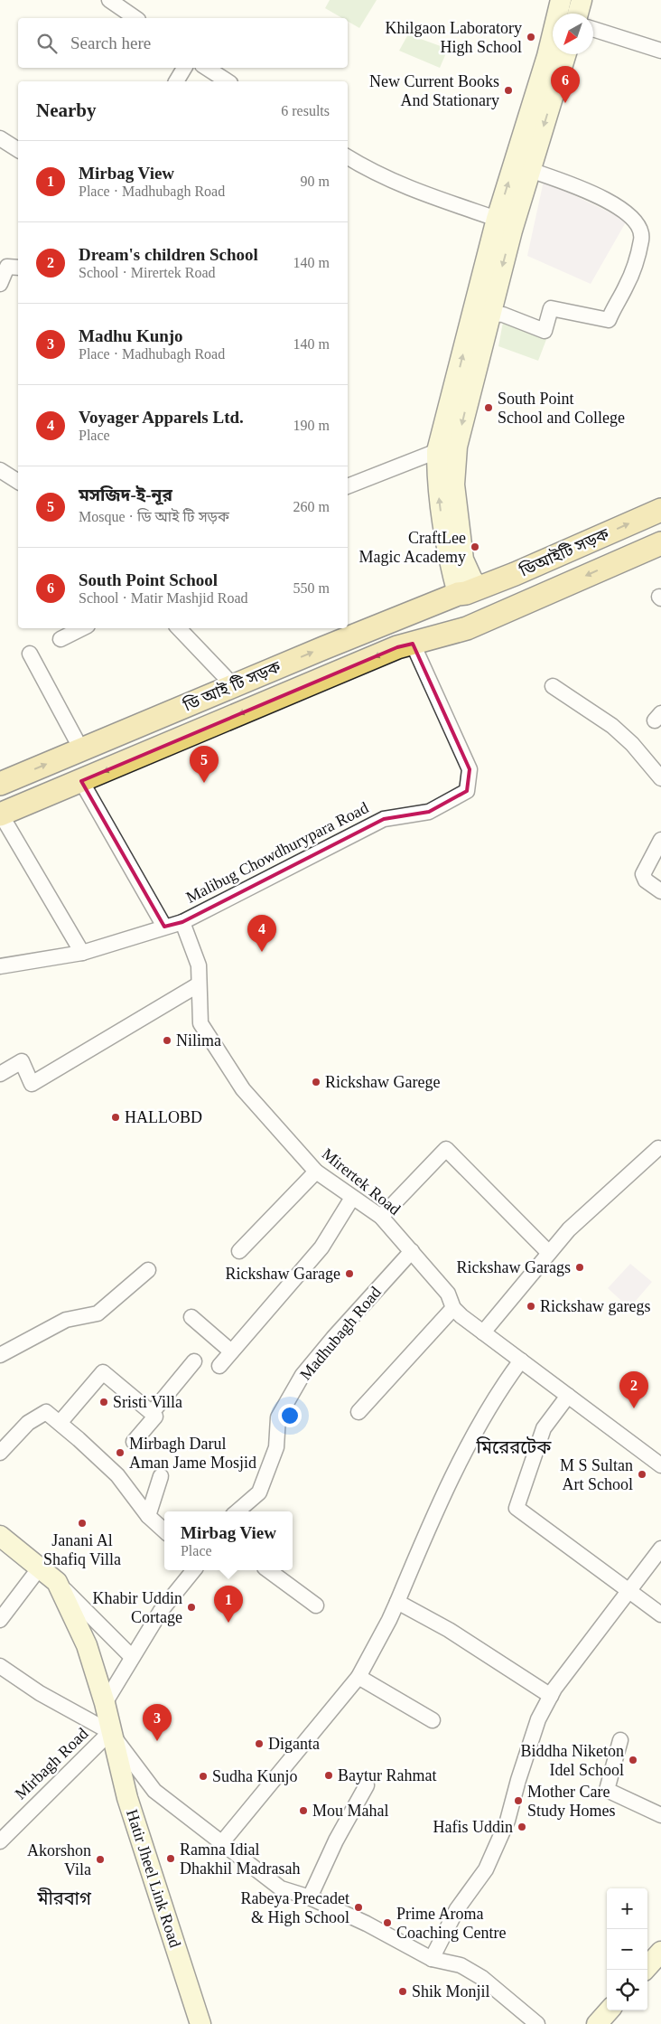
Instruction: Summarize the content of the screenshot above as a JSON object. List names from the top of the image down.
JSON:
{
  "streets": {
    "main road": ["ডিআইটি সড়ক", "ডি আই টি সড়ক"],
    "street": [
      "Malibug Chowdhurypara Road",
      "Mirertek Road",
      "Madhubagh Road",
      "Mirbagh Road",
      "Hatir Jheel Link Road"
    ]
  },
  "crossings": [
    ["ডিআইটি সড়ক", "ডি আই টি সড়ক"],
    ["ডি আই টি সড়ক", "Malibug Chowdhurypara Road"],
    ["Malibug Chowdhurypara Road", "Mirertek Road"],
    ["Mirertek Road", "Madhubagh Road"],
    ["Mirbagh Road", "Hatir Jheel Link Road"]
  ],
  "districts": ["মিরেরটেক", "মীরবাগ"],
  "places": [
    "Khilgaon Laboratory High School",
    "New Current Books And Stationary",
    "South Point School and College",
    "CraftLee Magic Academy",
    "Nilima",
    "Rickshaw Garege",
    "HALLOBD",
    "Rickshaw Garags",
    "Rickshaw Garage",
    "Rickshaw garegs",
    "Sristi Villa",
    "Mirbagh Darul Aman Jame Mosjid",
    "M S Sultan Art School",
    "Janani Al Shafiq Villa",
    "Khabir Uddin Cortage",
    "Diganta",
    "Biddha Niketon Idel School",
    "Baytur Rahmat",
    "Sudha Kunjo",
    "Mother Care Study Homes",
    "Mou Mahal",
    "Hafis Uddin",
    "Ramna Idial Dhakhil Madrasah",
    "Akorshon Vila",
    "Rabeya Precadet & High School",
    "Prime Aroma Coaching Centre",
    "Shik Monjil"
  ],
  "north": "bottom left",
  "page": {
    "search": "Search here",
    "pins": [
      "6",
      "5",
      "4",
      "2",
      "1",
      "3"
    ],
    "heading": ["Nearby", "6 results"],
    "list": [
      {
        "mark": "1",
        "name": "Mirbag View",
        "note": "Place · Madhubagh Road",
        "value": "90 m"
      },
      {
        "mark": "2",
        "name": "Dream's children School",
        "note": "School · Mirertek Road",
        "value": "140 m"
      },
      {
        "mark": "3",
        "name": "Madhu Kunjo",
        "note": "Place · Madhubagh Road",
        "value": "140 m"
      },
      {
        "mark": "4",
        "name": "Voyager Apparels Ltd.",
        "note": "Place",
        "value": "190 m"
      },
      {
        "mark": "5",
        "name": "মসজিদ-ই-নূর",
        "note": "Mosque · ডি আই টি সড়ক",
        "value": "260 m"
      },
      {
        "mark": "6",
        "name": "South Point School",
        "note": "School · Matir Mashjid Road",
        "value": "550 m"
      }
    ],
    "popup": ["Mirbag View", "Place"],
    "map_buttons": ["+", "−"]
  }
}
